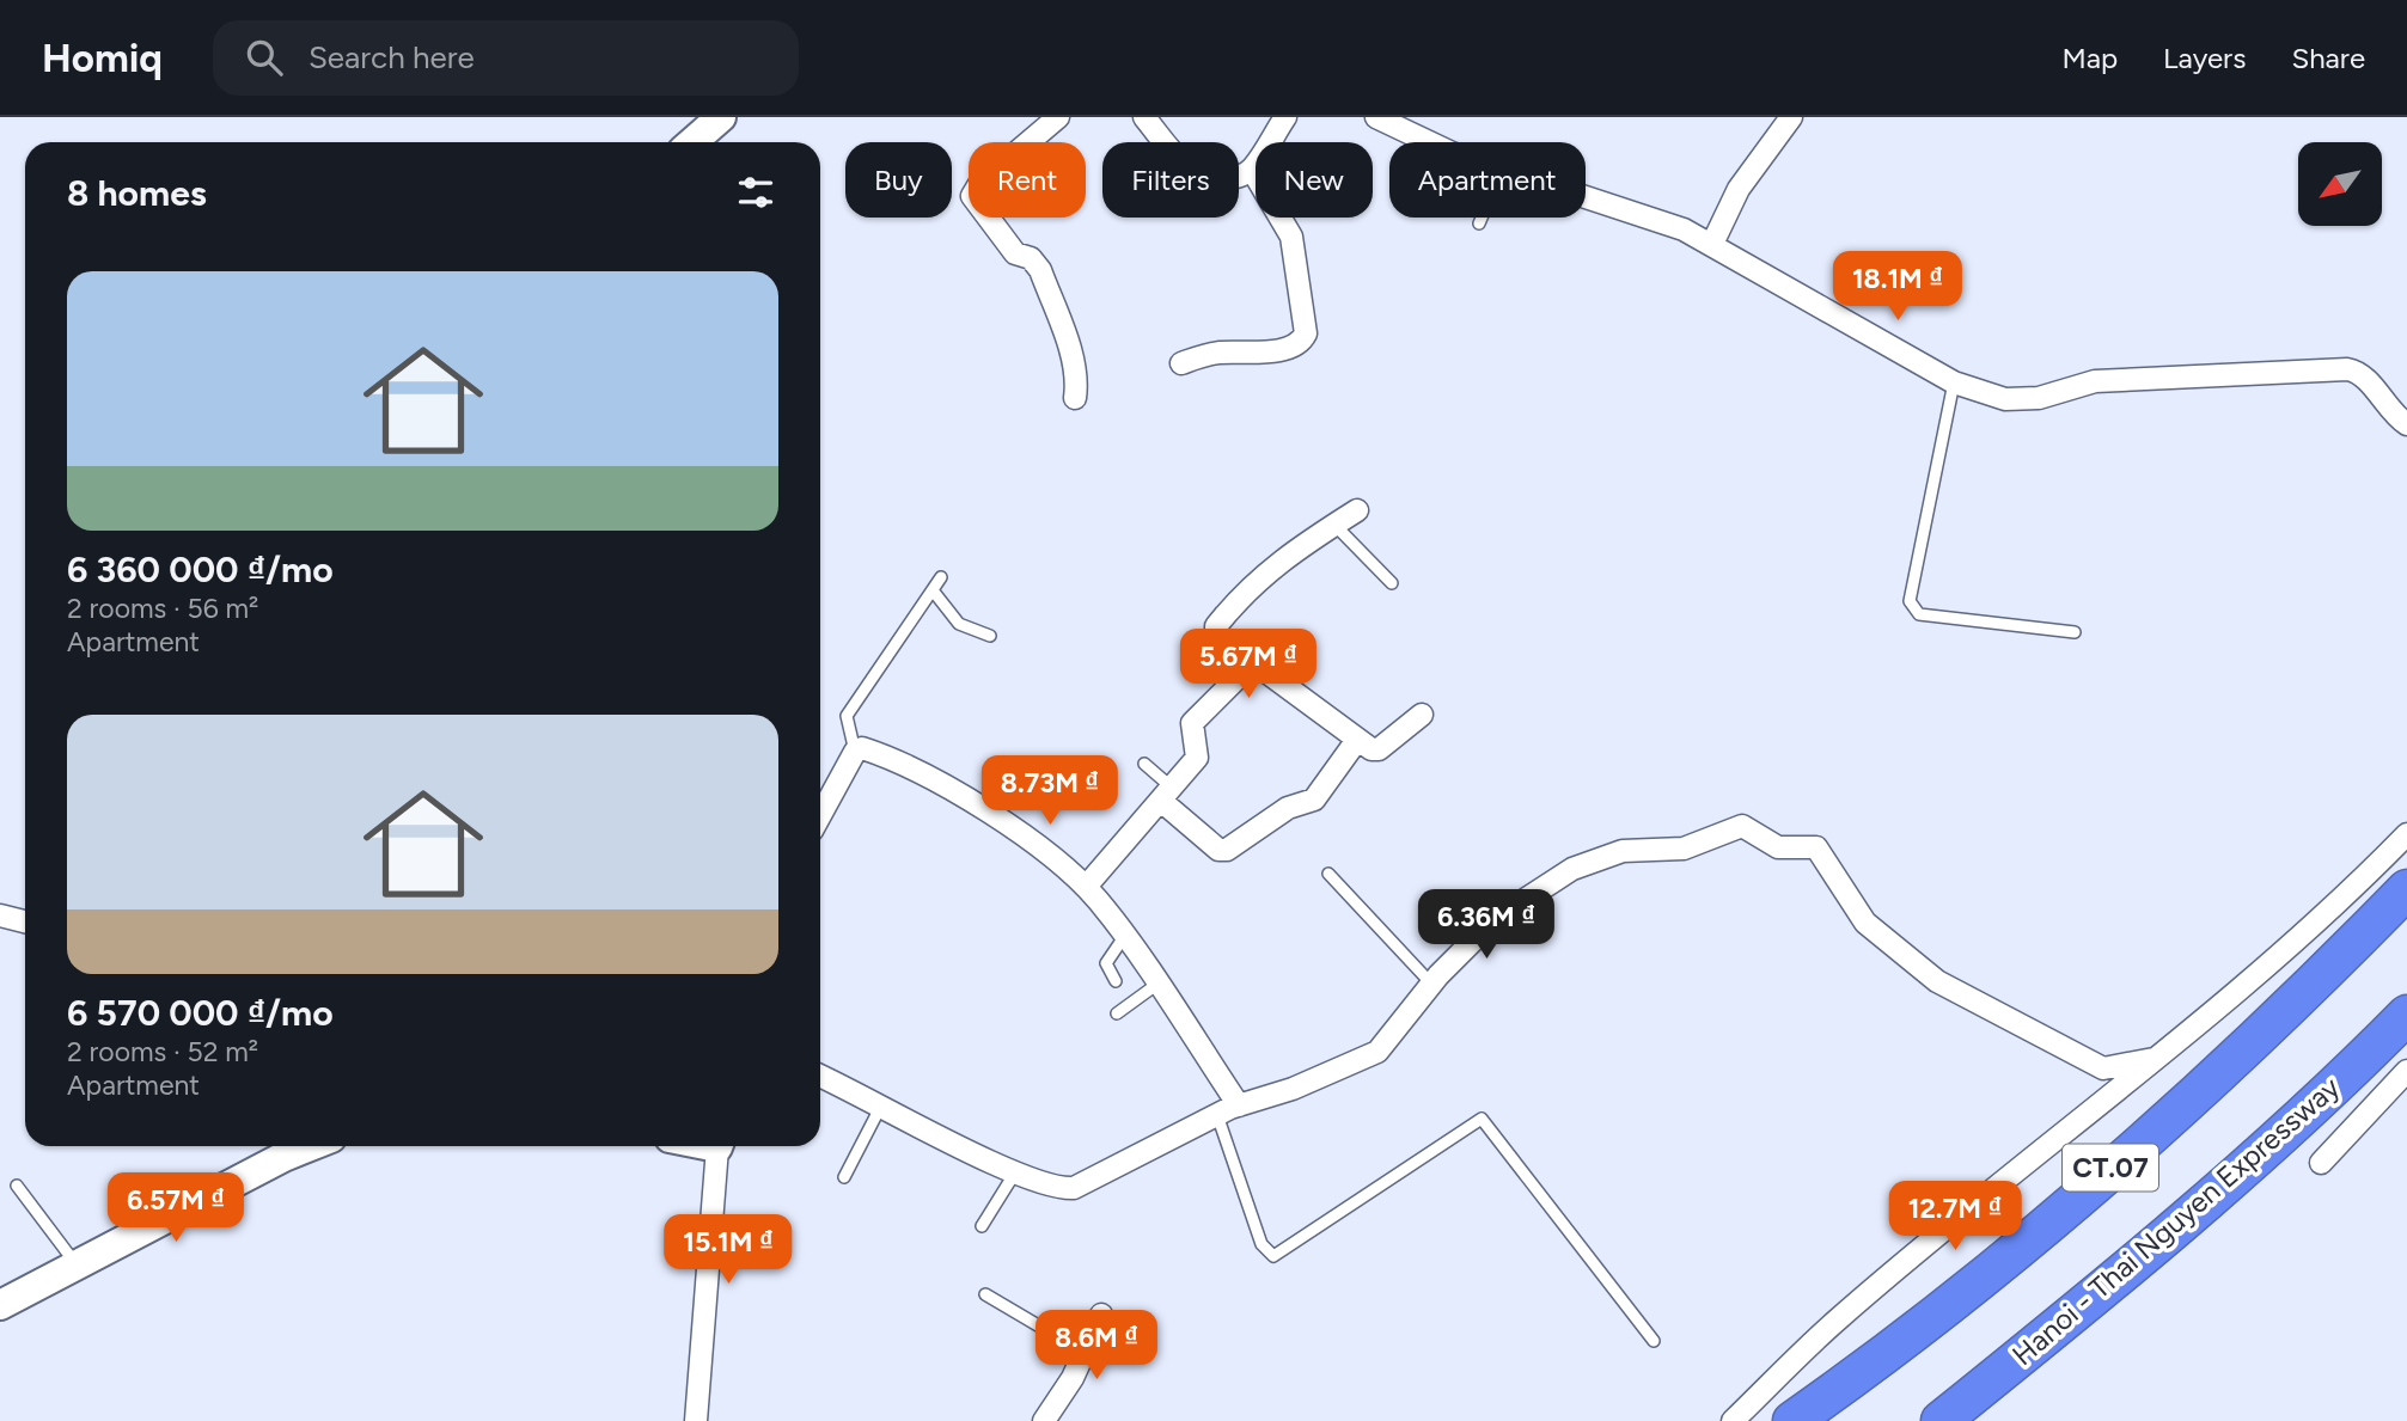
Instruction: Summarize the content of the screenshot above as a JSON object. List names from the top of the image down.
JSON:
{
  "streets": {
    "highway": ["CT.07", "Hanoi - Thai Nguyen Expressway"]
  },
  "north": "bottom left",
  "page": {
    "header": "Homiq",
    "search": "Search here",
    "nav": ["Map", "Layers", "Share"],
    "chip": [
      "Buy",
      "Rent",
      "Filters",
      "New",
      "Apartment"
    ],
    "heading": "8 homes",
    "list": [
      {
        "name": "6 360 000 ₫/mo",
        "note": "2 rooms · 56 m² · Apartment"
      },
      {
        "name": "6 570 000 ₫/mo",
        "note": "2 rooms · 52 m² · Apartment"
      }
    ],
    "price": [
      "18.1M ₫",
      "5.67M ₫",
      "8.73M ₫",
      "6.36M ₫",
      "6.57M ₫",
      "12.7M ₫",
      "15.1M ₫",
      "8.6M ₫"
    ]
  }
}
